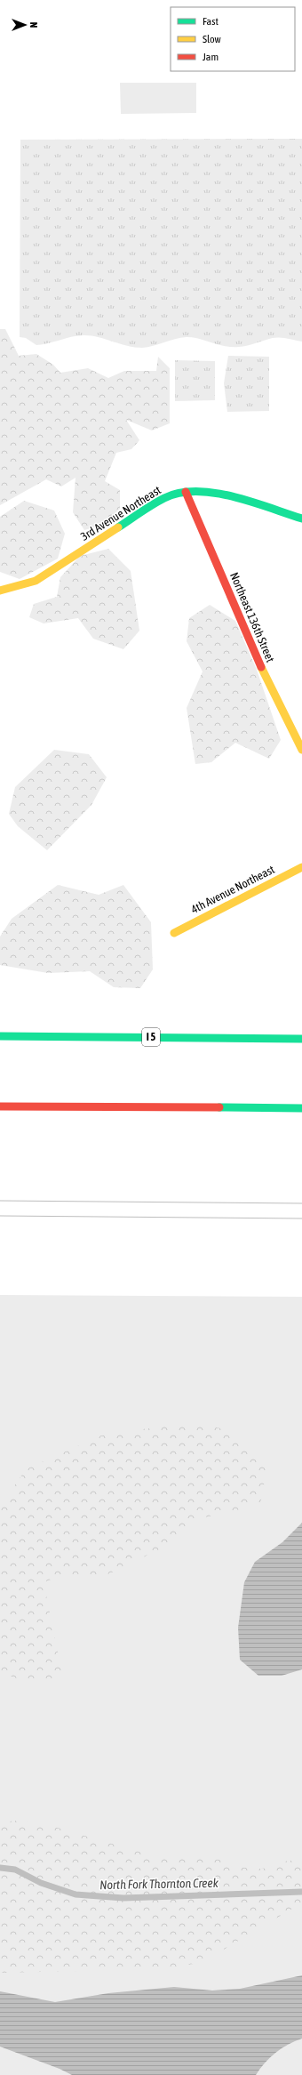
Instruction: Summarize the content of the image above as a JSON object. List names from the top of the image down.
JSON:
{
  "streets": {
    "main road": [
      "3rd Avenue Northeast",
      "Northeast 136th Street",
      "4th Avenue Northeast",
      "I 5"
    ]
  },
  "crossings": [
    ["3rd Avenue Northeast", "Northeast 136th Street"]
  ],
  "water": ["North Fork Thornton Creek"],
  "legend": ["Fast", "Slow", "Jam"],
  "north": "right"
}
